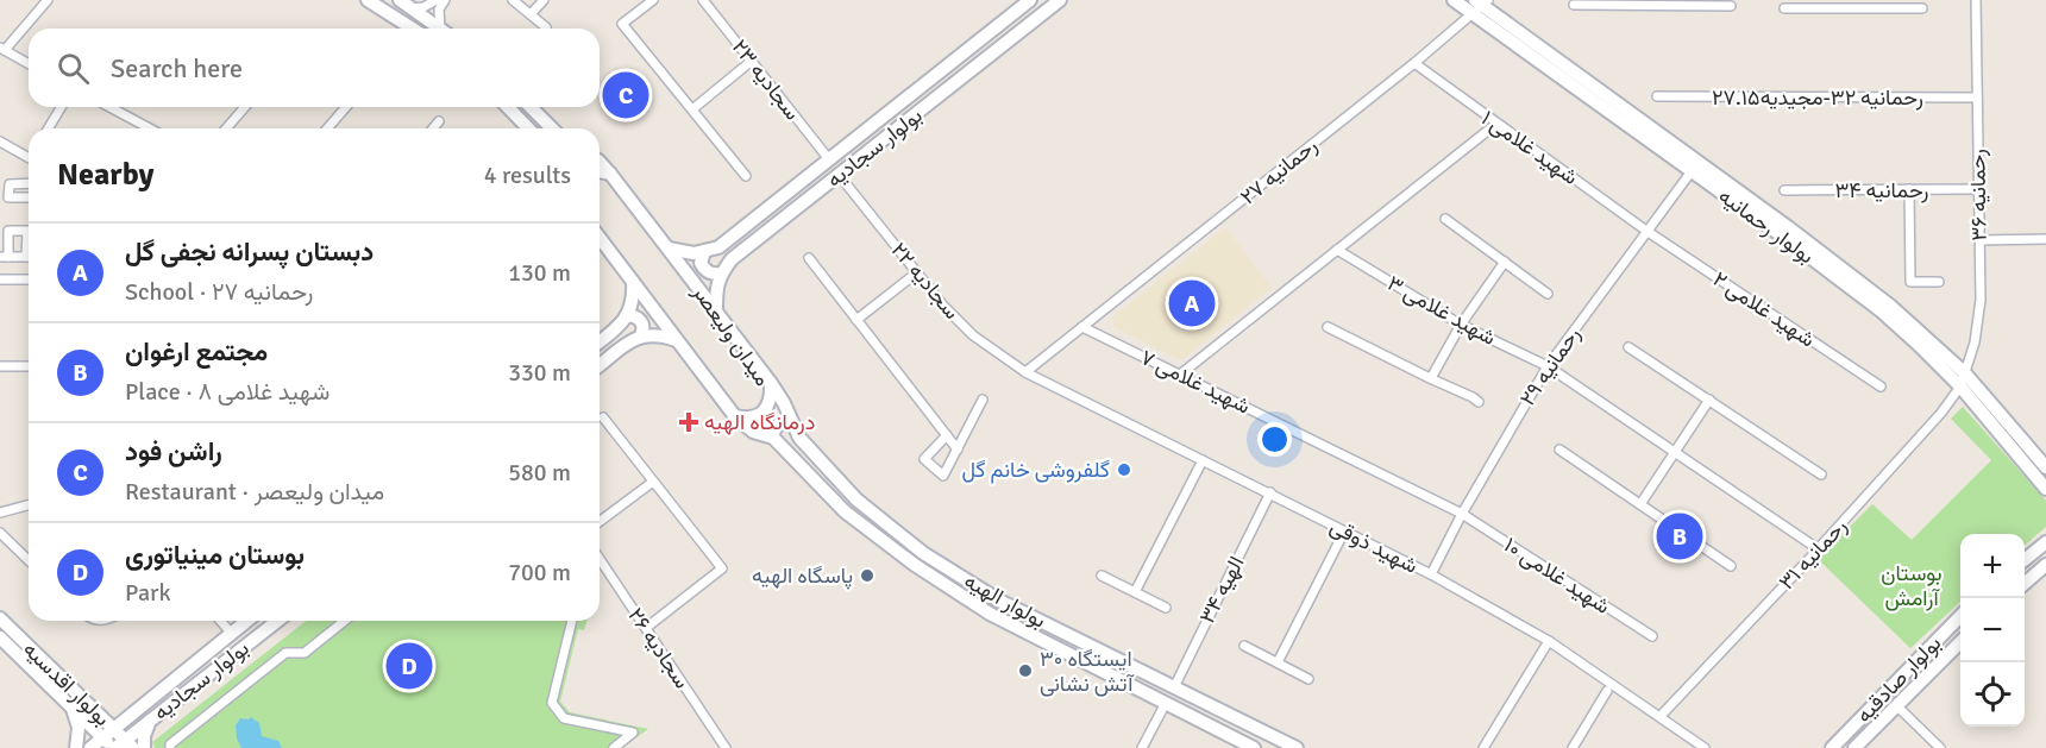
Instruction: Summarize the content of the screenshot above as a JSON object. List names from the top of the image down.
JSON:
{
  "streets": {
    "main road": [
      "بولوار سجادیه",
      "بولوار رحمانیه",
      "میدان ولیعصر",
      "بولوار الهیه",
      "بولوار صادقیه",
      "بولوار اقدسیه"
    ],
    "street": [
      "سجادیه ۲۳",
      "رحمانیه ۳۲-مجیدیه۲۷.۱۵",
      "شهید غلامی ۱",
      "رحمانیه ۲۷",
      "رحمانیه ۳۴",
      "رحمانیه ۳۶",
      "سجادیه ۲۲",
      "شهید غلامی ۲",
      "شهید غلامی ۳",
      "رحمانیه ۲۹",
      "شهید غلامی ۷",
      "شهید ذوقی",
      "رحمانیه ۳۱",
      "شهید غلامی ۱۰",
      "الهیه ۳۴",
      "سجادیه ۲۶"
    ]
  },
  "crossings": [
    ["سجادیه ۲۳", "بولوار سجادیه"],
    ["رحمانیه ۳۲-مجیدیه۲۷.۱۵", "رحمانیه ۳۶"],
    ["بولوار سجادیه", "سجادیه ۲۲"],
    ["بولوار سجادیه", "بولوار اقدسیه"],
    ["شهید غلامی ۱", "رحمانیه ۲۷"],
    ["شهید غلامی ۱", "شهید غلامی ۲"],
    ["شهید غلامی ۱", "رحمانیه ۲۹"],
    ["رحمانیه ۲۷", "بولوار رحمانیه"],
    ["رحمانیه ۲۷", "سجادیه ۲۲"],
    ["رحمانیه ۲۷", "شهید غلامی ۷"],
    ["رحمانیه ۲۷", "شهید ذوقی"],
    ["رحمانیه ۳۴", "رحمانیه ۳۶"],
    ["رحمانیه ۳۶", "بولوار رحمانیه"],
    ["رحمانیه ۳۶", "رحمانیه ۳۱"],
    ["بولوار رحمانیه", "رحمانیه ۲۹"],
    ["بولوار رحمانیه", "رحمانیه ۳۱"],
    ["سجادیه ۲۲", "شهید ذوقی"],
    ["شهید غلامی ۲", "رحمانیه ۲۹"],
    ["شهید غلامی ۳", "رحمانیه ۲۹"],
    ["شهید غلامی ۳", "رحمانیه ۳۱"],
    ["میدان ولیعصر", "بولوار الهیه"],
    ["رحمانیه ۲۹", "شهید غلامی ۷"],
    ["رحمانیه ۲۹", "شهید ذوقی"],
    ["رحمانیه ۲۹", "شهید غلامی ۱۰"],
    ["شهید غلامی ۷", "شهید غلامی ۱۰"],
    ["شهید ذوقی", "رحمانیه ۳۱"],
    ["شهید ذوقی", "الهیه ۳۴"],
    ["الهیه ۳۴", "بولوار الهیه"]
  ],
  "parks": ["بوستان آرامش"],
  "places": {
    "health": ["درمانگاه الهیه"],
    "other": ["گلفروشی خانم گل", "پاسگاه الهیه", "ایستگاه ۳۰ آتش نشانی"]
  },
  "page": {
    "search": "Search here",
    "pins": [
      "C",
      "A",
      "B",
      "D"
    ],
    "heading": ["Nearby", "4 results"],
    "list": [
      {
        "mark": "A",
        "name": "دبستان پسرانه نجفی گل",
        "note": "School · رحمانیه ۲۷",
        "value": "130 m"
      },
      {
        "mark": "B",
        "name": "مجتمع ارغوان",
        "note": "Place · شهید غلامی ۸",
        "value": "330 m"
      },
      {
        "mark": "C",
        "name": "راشن فود",
        "note": "Restaurant · میدان ولیعصر",
        "value": "580 m"
      },
      {
        "mark": "D",
        "name": "بوستان مینیاتوری",
        "note": "Park",
        "value": "700 m"
      }
    ],
    "map_buttons": ["+", "−"]
  }
}
